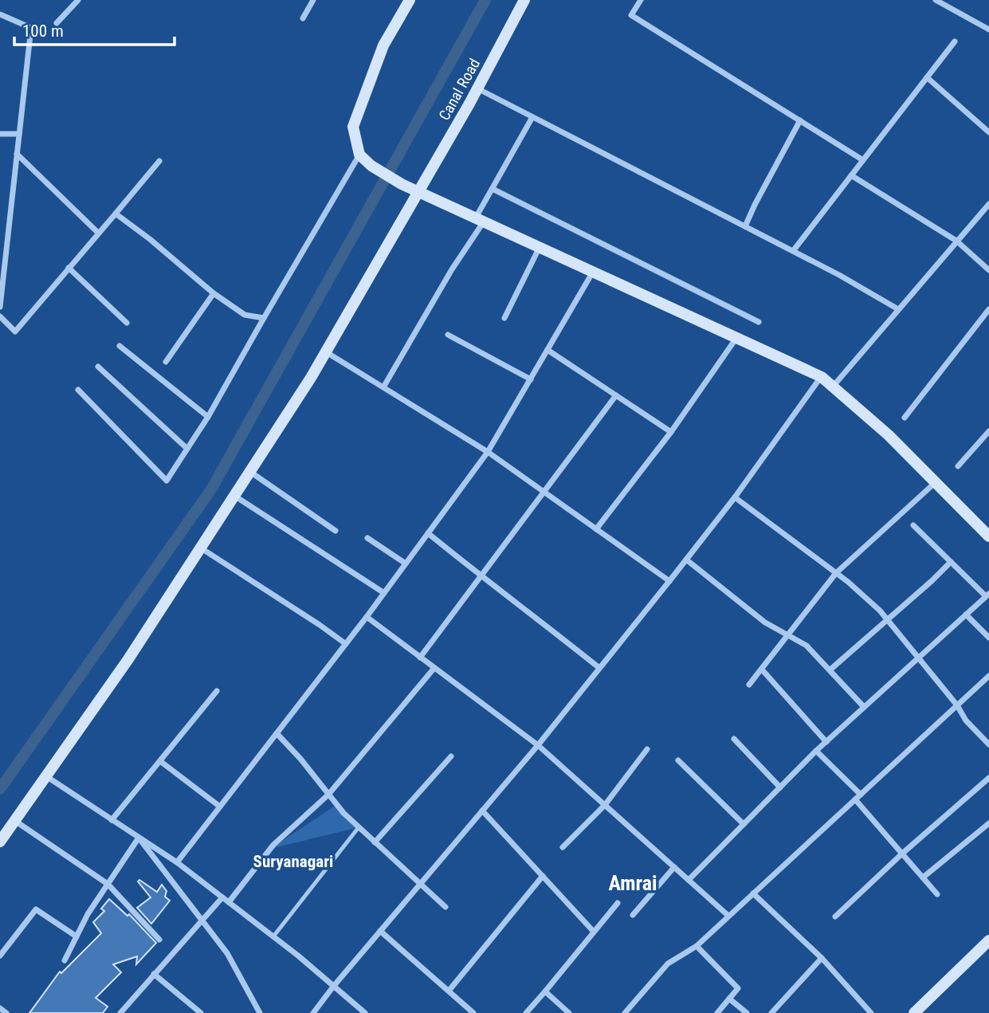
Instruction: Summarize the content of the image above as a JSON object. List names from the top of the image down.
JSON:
{
  "streets": {
    "street": ["Canal Road"]
  },
  "districts": ["Suryanagari", "Amrai"],
  "scale_bar": "100 m"
}
